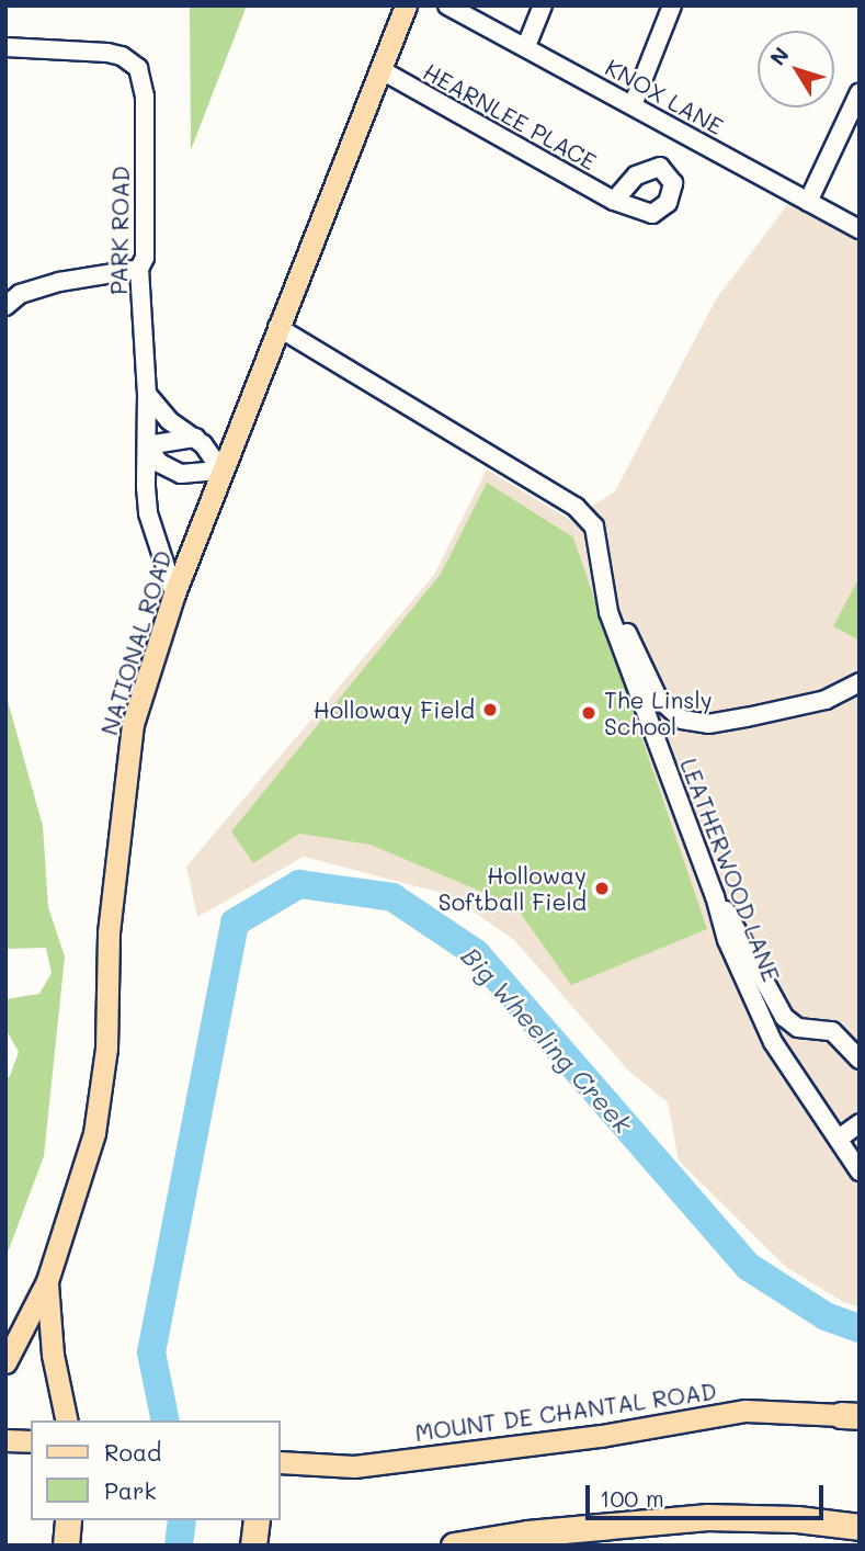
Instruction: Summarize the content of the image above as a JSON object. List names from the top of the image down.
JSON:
{
  "streets": {
    "main road": ["NATIONAL ROAD", "MOUNT DE CHANTAL ROAD"],
    "street": [
      "KNOX LANE",
      "HEARNLEE PLACE",
      "PARK ROAD",
      "LEATHERWOOD LANE"
    ]
  },
  "crossings": [
    ["HEARNLEE PLACE", "NATIONAL ROAD"],
    ["PARK ROAD", "NATIONAL ROAD"],
    ["NATIONAL ROAD", "LEATHERWOOD LANE"]
  ],
  "water": ["Big Wheeling Creek"],
  "places": ["Holloway Field", "The Linsly School", "Holloway Softball Field"],
  "legend": ["Road", "Park"],
  "scale_bar": "100 m",
  "north": "top left"
}
